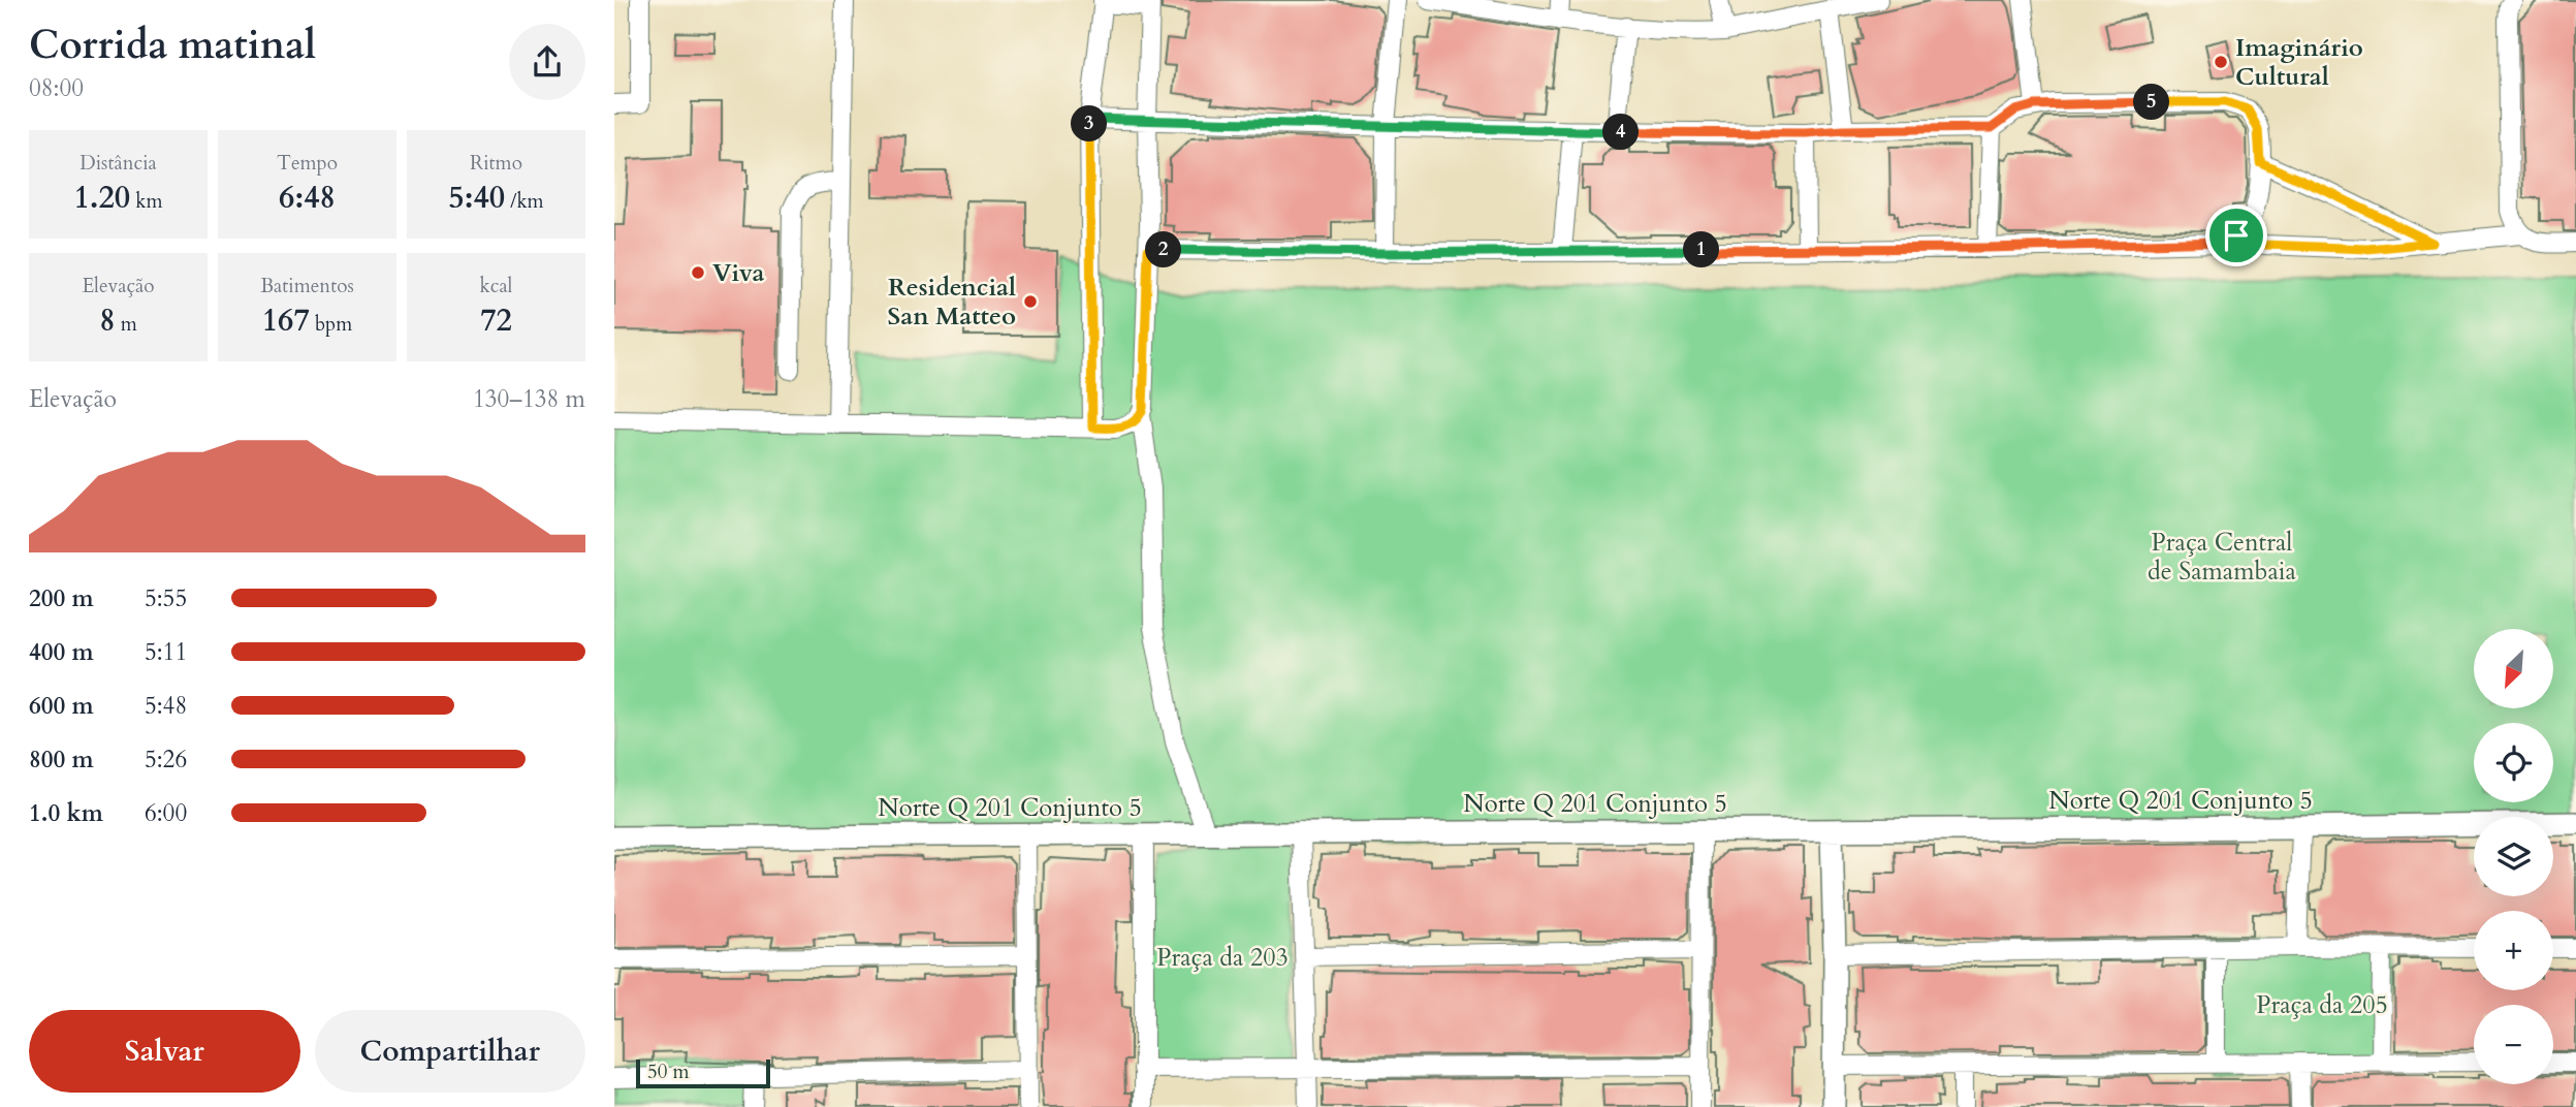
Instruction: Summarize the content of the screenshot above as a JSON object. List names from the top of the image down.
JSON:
{
  "streets": {
    "street": ["Norte Q 201 Conjunto 5"]
  },
  "parks": ["Praça Central de Samambaia", "Praça da 203", "Praça da 205"],
  "places": ["Imaginário Cultural", "Viva", "Residencial San Matteo"],
  "scale_bar": "50 m",
  "north": "bottom left",
  "page": {
    "heading": ["Corrida matinal", "08:00"],
    "pins": [
      "5",
      "3",
      "4",
      "1",
      "2"
    ],
    "stats": [
      ["Distância", "1.20 km"],
      ["Tempo", "6:48"],
      ["Ritmo", "5:40 /km"],
      ["Elevação", "8 m"],
      ["Batimentos", "167 bpm"],
      ["kcal", "72"]
    ],
    "chart": ["Elevação", "130–138 m"],
    "list": [
      {
        "name": "200 m",
        "note": "5:55"
      },
      {
        "name": "400 m",
        "note": "5:11"
      },
      {
        "name": "600 m",
        "note": "5:48"
      },
      {
        "name": "800 m",
        "note": "5:26"
      },
      {
        "name": "1.0 km",
        "note": "6:00"
      }
    ],
    "map_buttons": ["+", "−"],
    "buttons": ["Salvar", "Compartilhar"],
    "scale": "50 m"
  }
}
